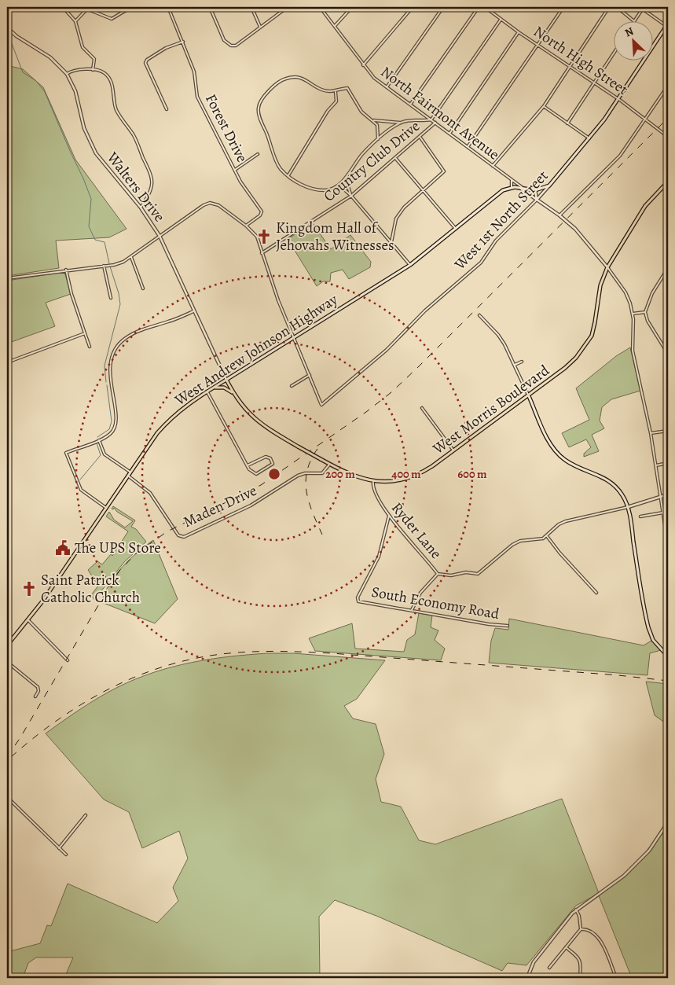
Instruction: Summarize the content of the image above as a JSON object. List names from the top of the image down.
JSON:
{
  "streets": {
    "main road": ["West 1st North Street", "West Andrew Johnson Highway", "West Morris Boulevard"],
    "street": [
      "North High Street",
      "North Fairmont Avenue",
      "Forest Drive",
      "Country Club Drive",
      "Walters Drive",
      "Maden Drive",
      "Ryder Lane",
      "South Economy Road"
    ]
  },
  "crossings": [
    ["North High Street", "West 1st North Street"],
    ["North Fairmont Avenue", "Country Club Drive"],
    ["Walters Drive", "West Andrew Johnson Highway"],
    ["Walters Drive", "West Morris Boulevard"],
    ["West Andrew Johnson Highway", "West Morris Boulevard"],
    ["West Andrew Johnson Highway", "Maden Drive"],
    ["West Morris Boulevard", "Maden Drive"],
    ["West Morris Boulevard", "Ryder Lane"],
    ["Ryder Lane", "South Economy Road"]
  ],
  "places": {
    "church": ["Kingdom Hall of Jehovahs Witnesses", "Saint Patrick Catholic Church"],
    "public building": ["The UPS Store"]
  },
  "north": "top left",
  "rings": ["200 m", "400 m", "600 m"]
}
